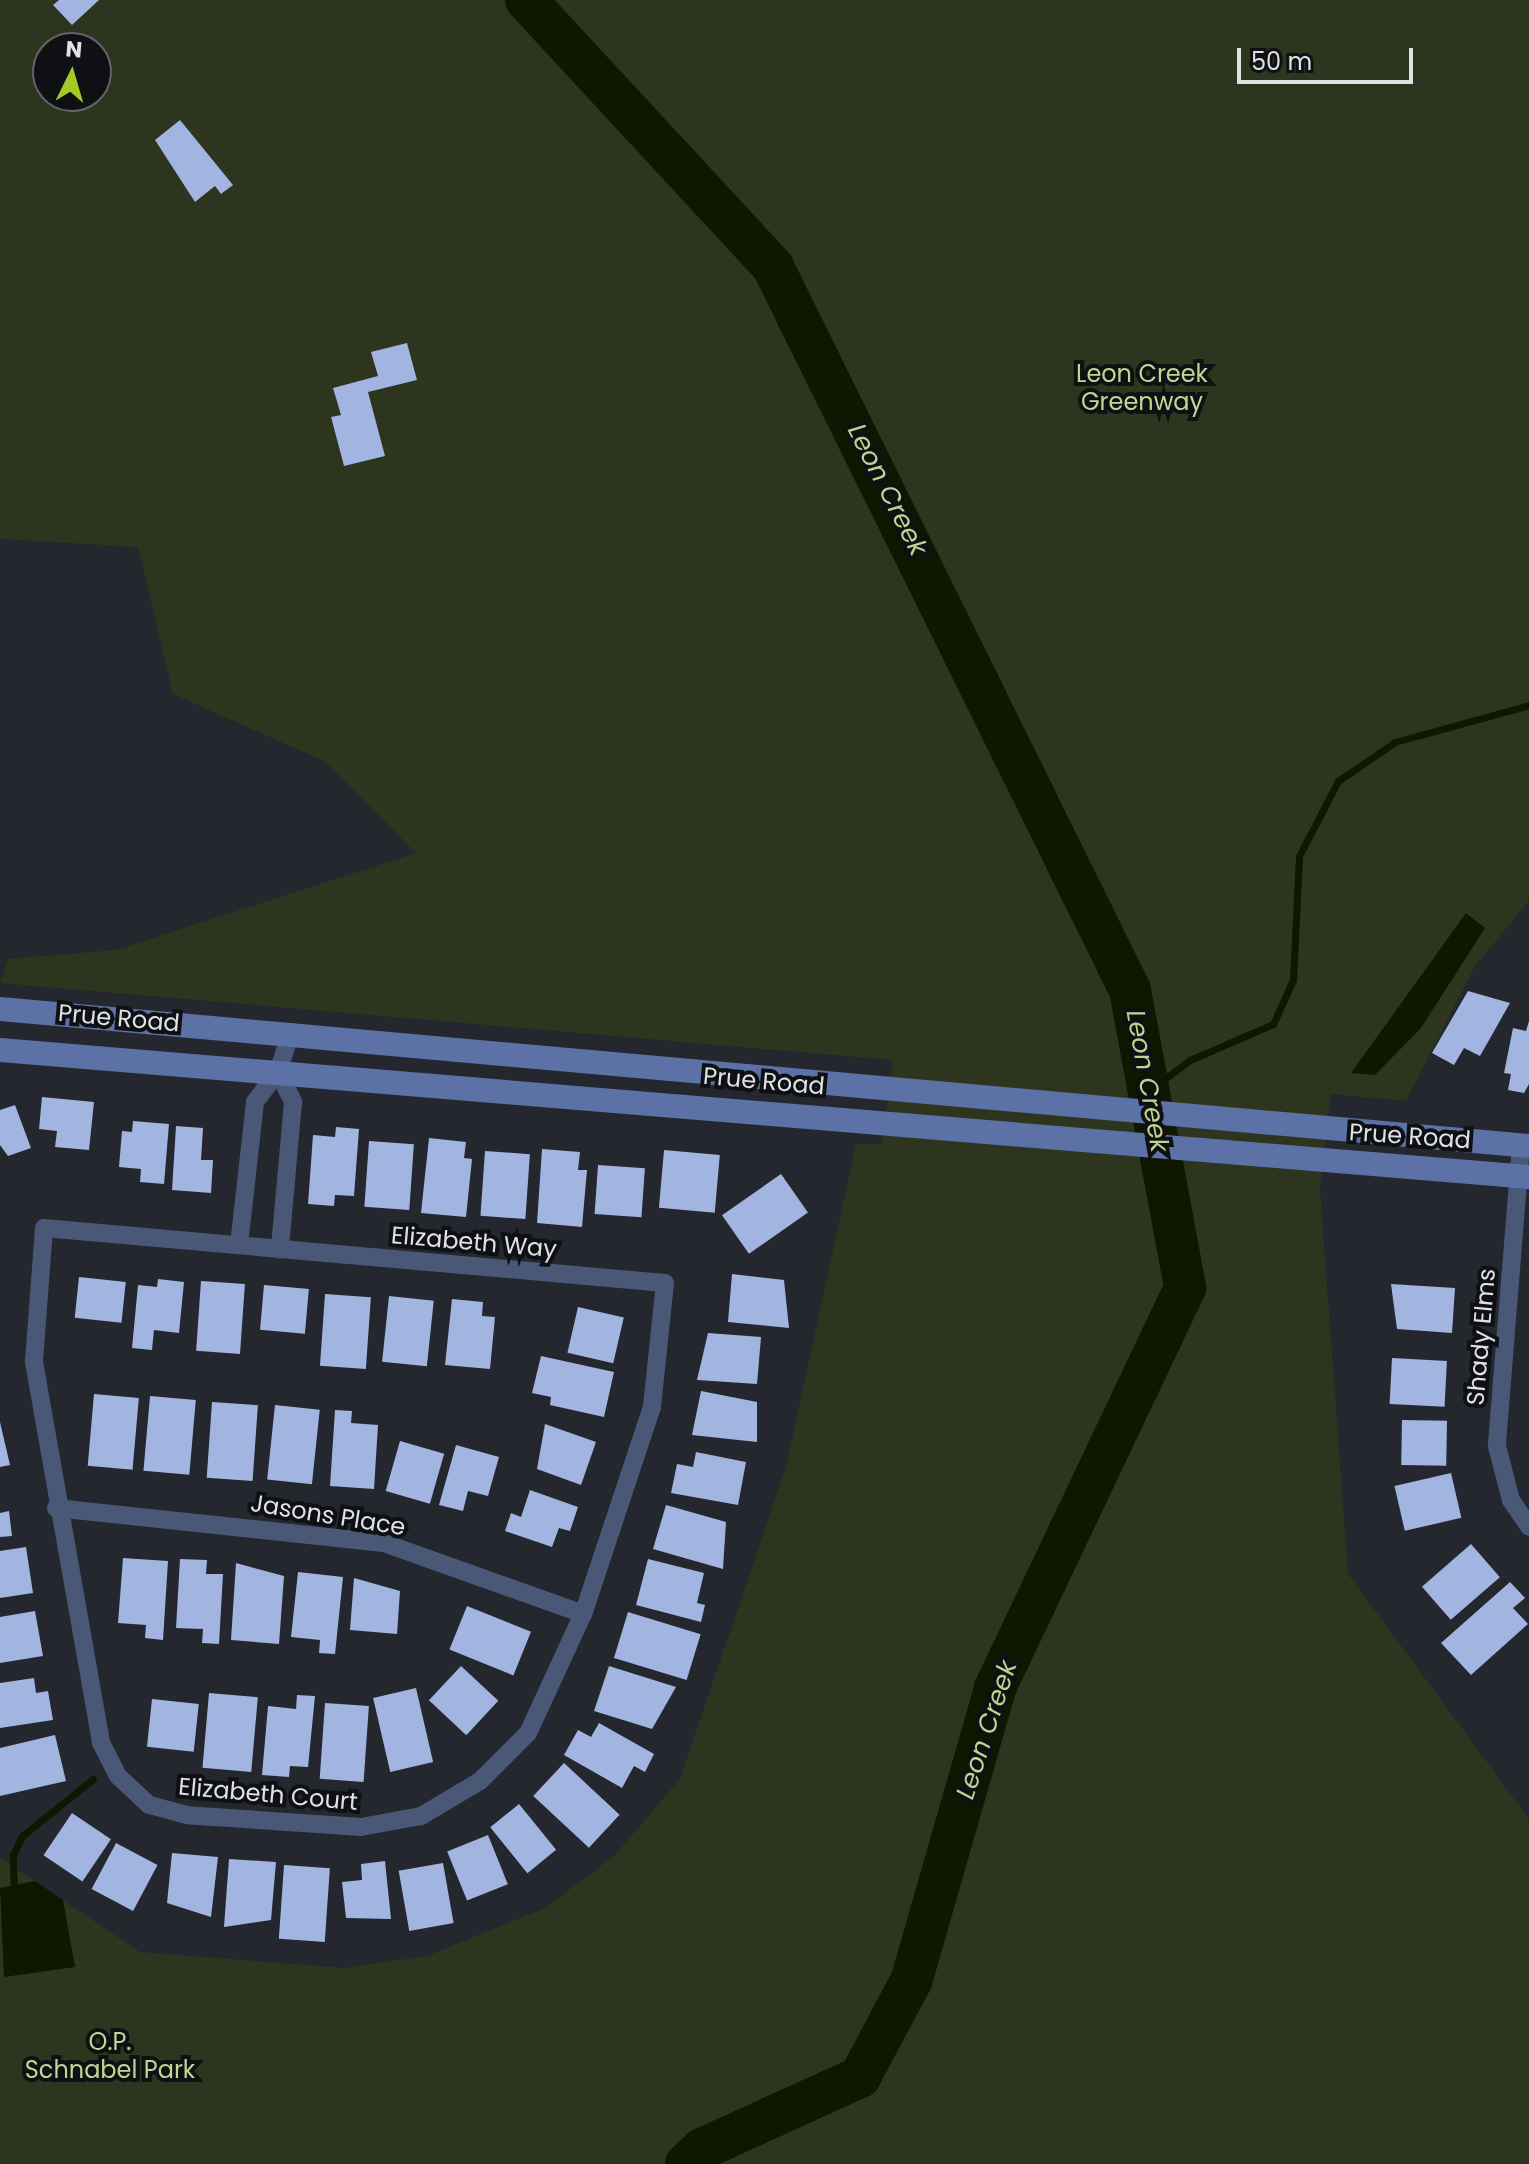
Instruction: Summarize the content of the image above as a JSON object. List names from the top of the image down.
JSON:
{
  "streets": {
    "main road": ["Prue Road"],
    "street": [
      "Elizabeth Way",
      "Shady Elms",
      "Jasons Place",
      "Elizabeth Court"
    ]
  },
  "crossings": [
    ["Prue Road", "Shady Elms"],
    ["Elizabeth Way", "Elizabeth Court"],
    ["Jasons Place", "Elizabeth Court"]
  ],
  "water": ["Leon Creek"],
  "parks": ["Leon Creek Greenway", "O.P. Schnabel Park"],
  "scale_bar": "50 m",
  "north": "top"
}
